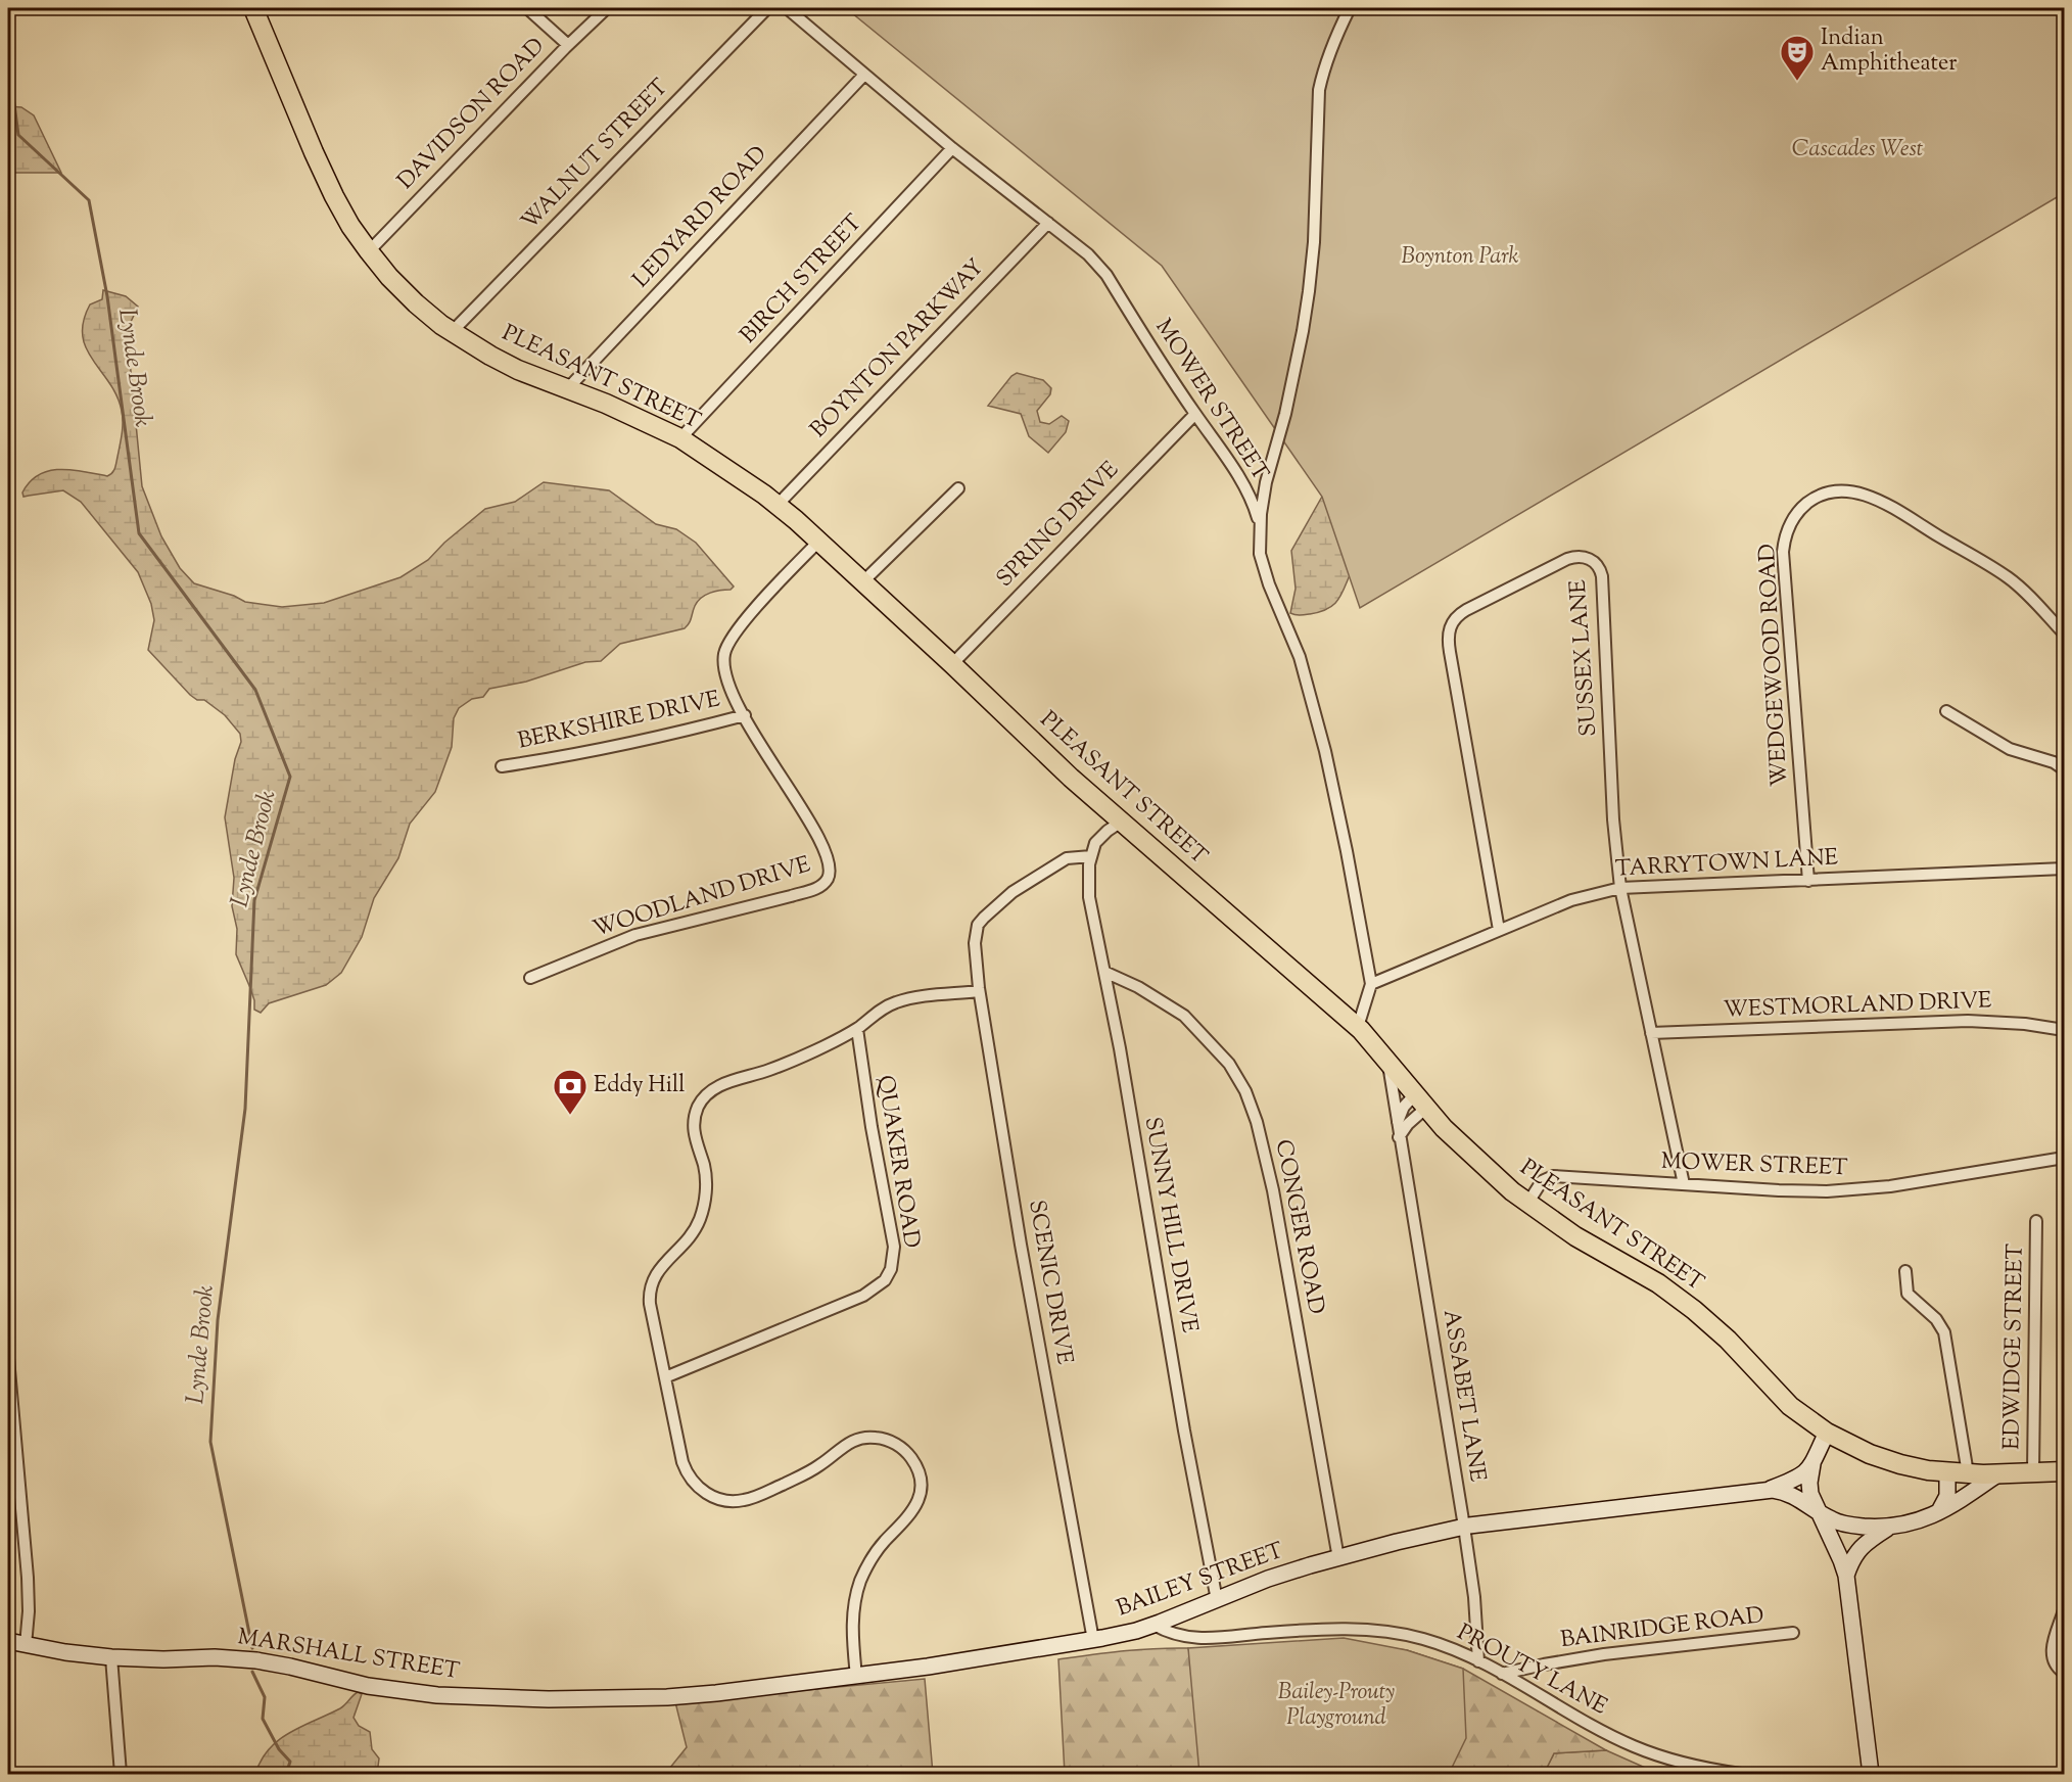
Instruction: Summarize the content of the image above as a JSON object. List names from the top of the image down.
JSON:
{
  "streets": {
    "main road": ["PLEASANT STREET"],
    "street": [
      "DAVIDSON ROAD",
      "WALNUT STREET",
      "LEDYARD ROAD",
      "BIRCH STREET",
      "BOYNTON PARKWAY",
      "MOWER STREET",
      "SPRING DRIVE",
      "SUSSEX LANE",
      "WEDGEWOOD ROAD",
      "BERKSHIRE DRIVE",
      "TARRYTOWN LANE",
      "WOODLAND DRIVE",
      "WESTMORLAND DRIVE",
      "QUAKER ROAD",
      "SUNNY HILL DRIVE",
      "CONGER ROAD",
      "SCENIC DRIVE",
      "EDWIDGE STREET",
      "ASSABET LANE",
      "BAILEY STREET",
      "BAINRIDGE ROAD",
      "MARSHALL STREET",
      "PROUTY LANE"
    ]
  },
  "crossings": [
    ["DAVIDSON ROAD", "PLEASANT STREET"],
    ["WALNUT STREET", "PLEASANT STREET"],
    ["LEDYARD ROAD", "PLEASANT STREET"],
    ["LEDYARD ROAD", "MOWER STREET"],
    ["BIRCH STREET", "PLEASANT STREET"],
    ["BIRCH STREET", "MOWER STREET"],
    ["BOYNTON PARKWAY", "PLEASANT STREET"],
    ["BOYNTON PARKWAY", "MOWER STREET"],
    ["PLEASANT STREET", "MOWER STREET"],
    ["PLEASANT STREET", "SPRING DRIVE"],
    ["PLEASANT STREET", "EDWIDGE STREET"],
    ["PLEASANT STREET", "ASSABET LANE"],
    ["PLEASANT STREET", "BAILEY STREET"],
    ["MOWER STREET", "SPRING DRIVE"],
    ["MOWER STREET", "SUSSEX LANE"],
    ["MOWER STREET", "TARRYTOWN LANE"],
    ["SUSSEX LANE", "TARRYTOWN LANE"],
    ["SUSSEX LANE", "WESTMORLAND DRIVE"],
    ["WEDGEWOOD ROAD", "TARRYTOWN LANE"],
    ["BERKSHIRE DRIVE", "WOODLAND DRIVE"],
    ["SUNNY HILL DRIVE", "CONGER ROAD"],
    ["SUNNY HILL DRIVE", "SCENIC DRIVE"],
    ["SUNNY HILL DRIVE", "BAILEY STREET"],
    ["CONGER ROAD", "BAILEY STREET"],
    ["SCENIC DRIVE", "BAILEY STREET"],
    ["ASSABET LANE", "BAILEY STREET"],
    ["ASSABET LANE", "PROUTY LANE"],
    ["BAILEY STREET", "MARSHALL STREET"],
    ["BAILEY STREET", "PROUTY LANE"],
    ["BAINRIDGE ROAD", "PROUTY LANE"]
  ],
  "water": ["Lynde Brook"],
  "parks": ["Cascades West", "Boynton Park", "Bailey-Prouty Playground"],
  "places": {
    "theatre": ["Indian Amphitheater"],
    "bank": ["Eddy Hill"]
  }
}
